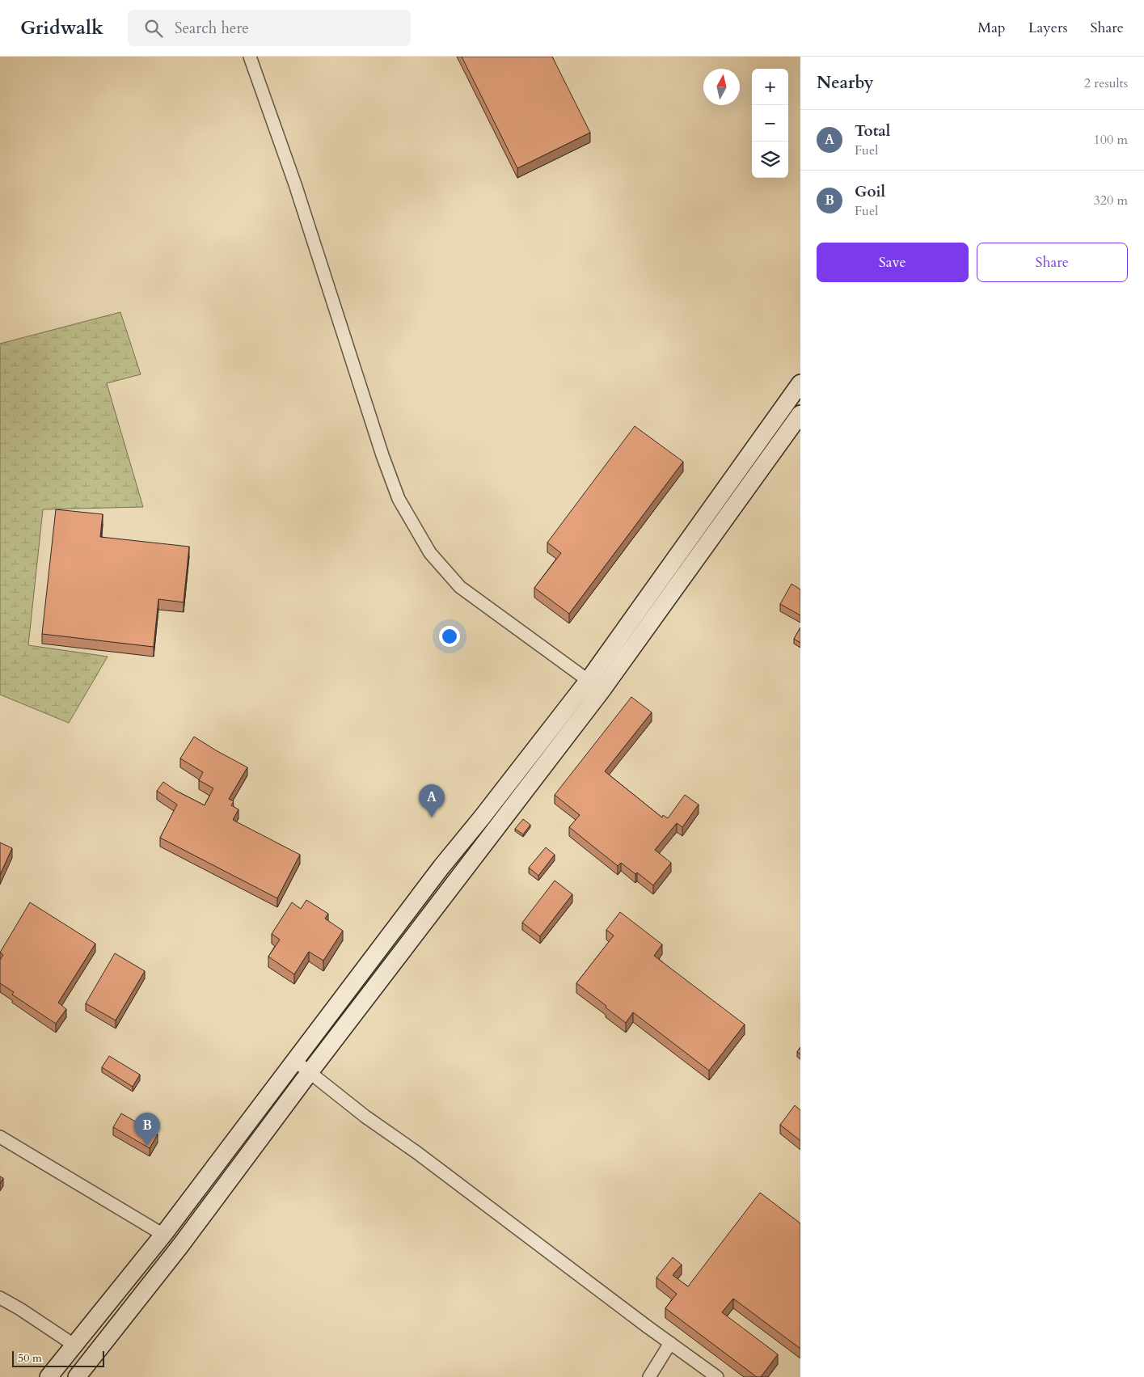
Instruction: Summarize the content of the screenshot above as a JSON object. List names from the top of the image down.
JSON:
{
  "scale_bar": "50 m",
  "north": "top",
  "page": {
    "header": "Gridwalk",
    "search": "Search here",
    "nav": ["Map", "Layers", "Share"],
    "heading": ["Nearby", "2 results"],
    "map_buttons": ["+", "−"],
    "list": [
      {
        "mark": "A",
        "name": "Total",
        "note": "Fuel",
        "value": "100 m"
      },
      {
        "mark": "B",
        "name": "Goil",
        "note": "Fuel",
        "value": "320 m"
      }
    ],
    "buttons": ["Save", "Share"],
    "pins": ["A", "B"],
    "scale": "50 m"
  }
}
